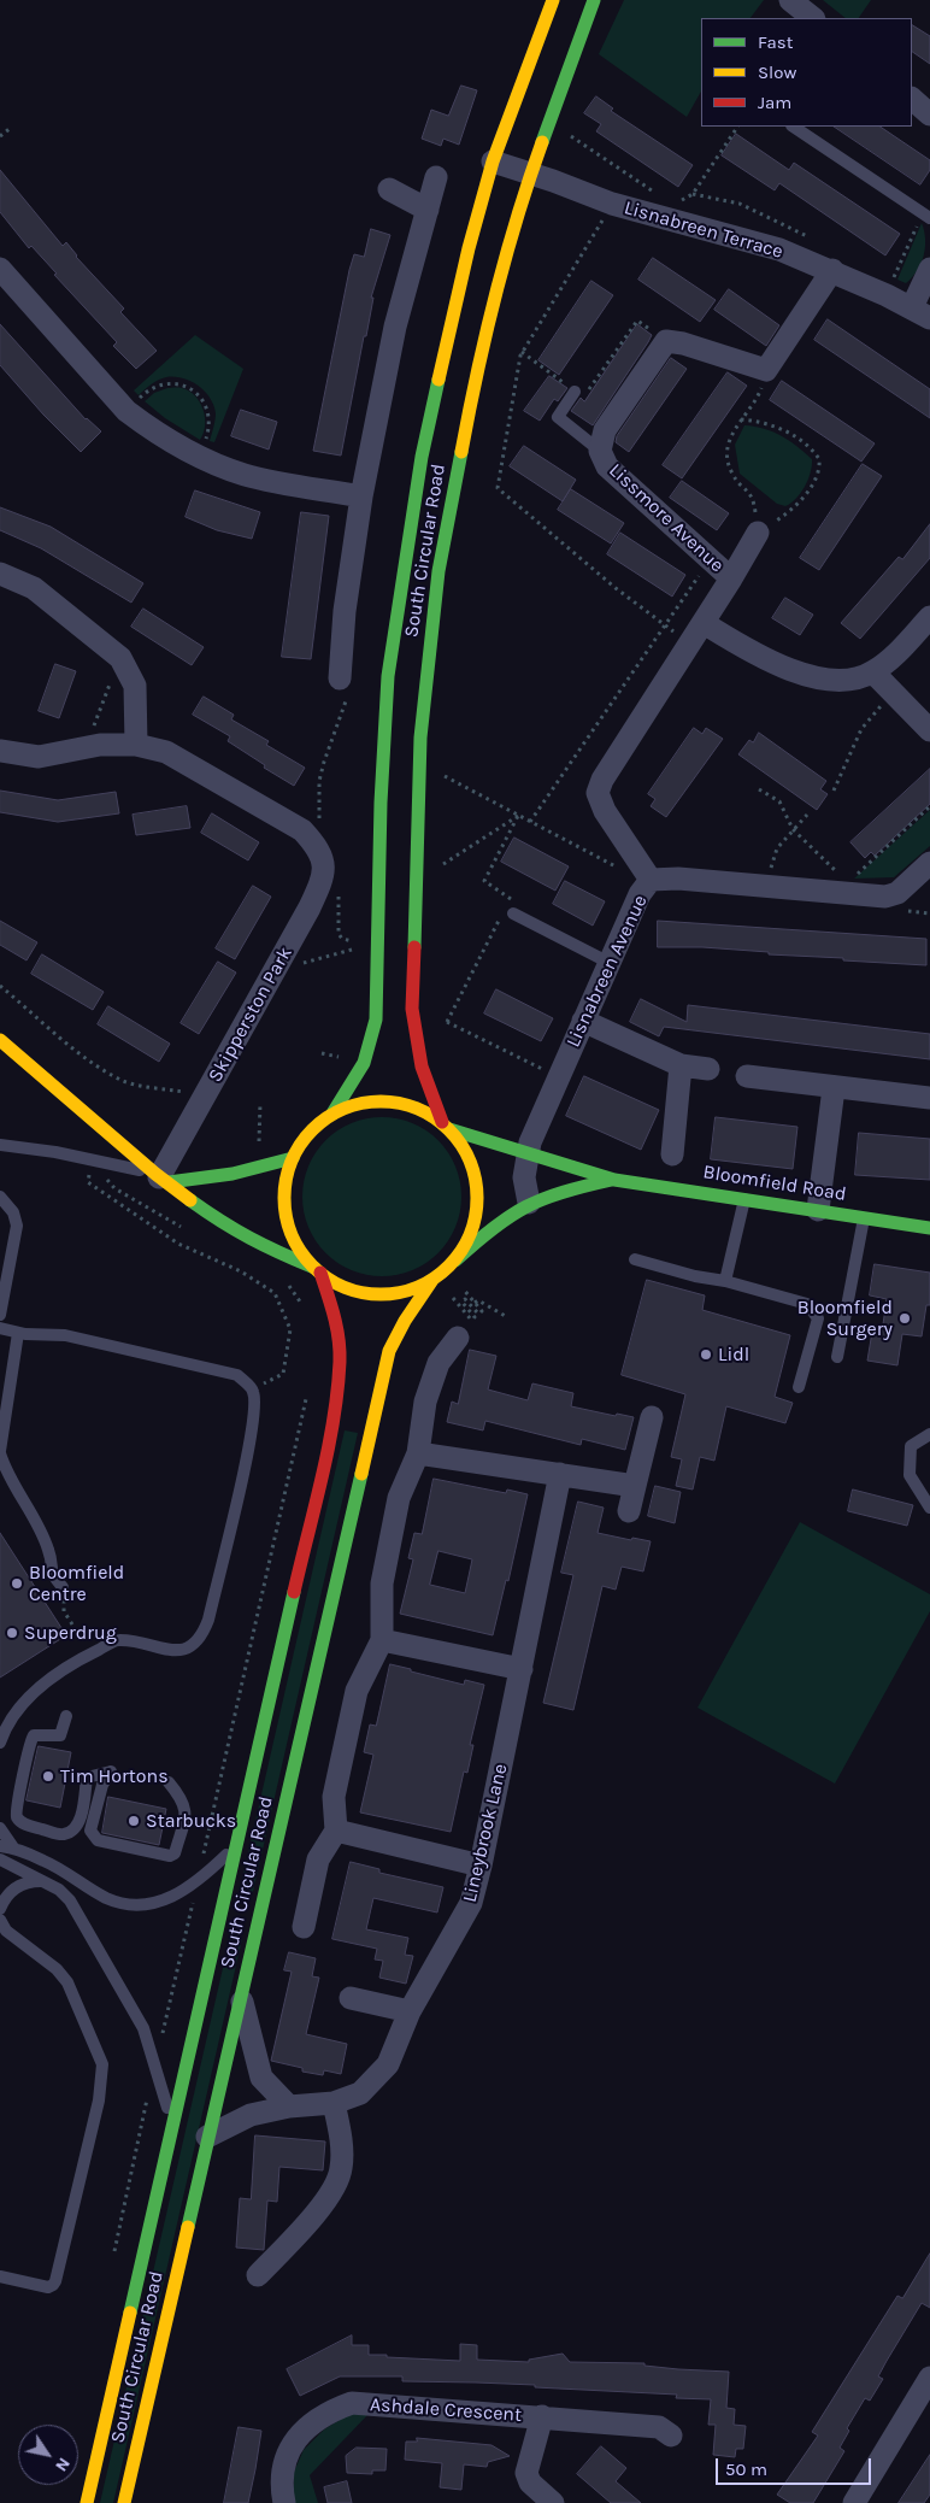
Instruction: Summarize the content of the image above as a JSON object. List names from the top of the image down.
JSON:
{
  "streets": {
    "main road": ["South Circular Road", "Bloomfield Road"],
    "street": [
      "Lisnabreen Terrace",
      "Lissmore Avenue",
      "Lisnabreen Avenue",
      "Skipperston Park",
      "Lineybrook Lane",
      "Ashdale Crescent"
    ]
  },
  "crossings": [
    ["Lisnabreen Terrace", "South Circular Road"],
    ["Lissmore Avenue", "Lisnabreen Avenue"],
    ["South Circular Road", "Bloomfield Road"],
    ["South Circular Road", "Lineybrook Lane"],
    ["Lisnabreen Avenue", "Bloomfield Road"]
  ],
  "places": [
    "Bloomfield Surgery",
    "Lidl",
    "Bloomfield Centre",
    "Superdrug",
    "Tim Hortons",
    "Starbucks"
  ],
  "legend": ["Fast", "Slow", "Jam"],
  "scale_bar": "50 m",
  "north": "bottom right"
}
